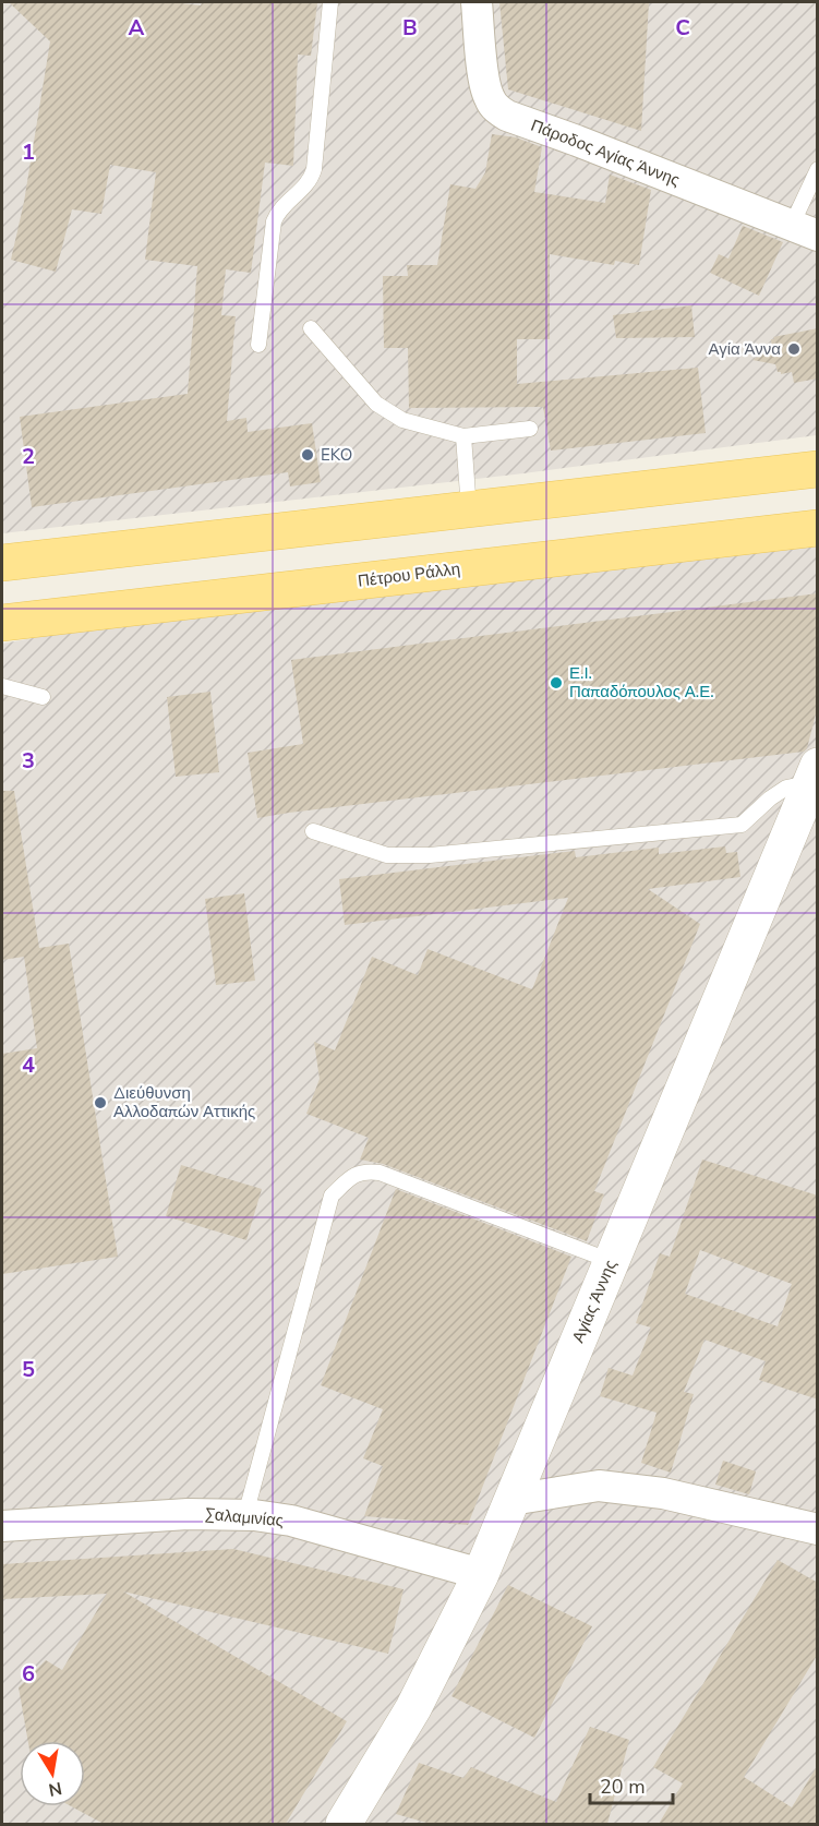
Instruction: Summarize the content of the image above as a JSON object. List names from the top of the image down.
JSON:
{
  "streets": {
    "main road": ["Πέτρου Ράλλη"],
    "street": ["Πάροδος Αγίας Άννης", "Αγίας Άννης", "Σαλαμινίας"]
  },
  "crossings": [
    ["Αγίας Άννης", "Σαλαμινίας"]
  ],
  "places": [
    "Αγία Άννα",
    "EKO",
    "Ε.Ι. Παπαδόπουλος Α.Ε.",
    "Διεύθυνση Αλλοδαπών Αττικής"
  ],
  "scale_bar": "20 m",
  "north": "bottom",
  "grid": {
    "columns": ["A", "B", "C"],
    "rows": [
      "1",
      "2",
      "3",
      "4",
      "5",
      "6"
    ]
  }
}
